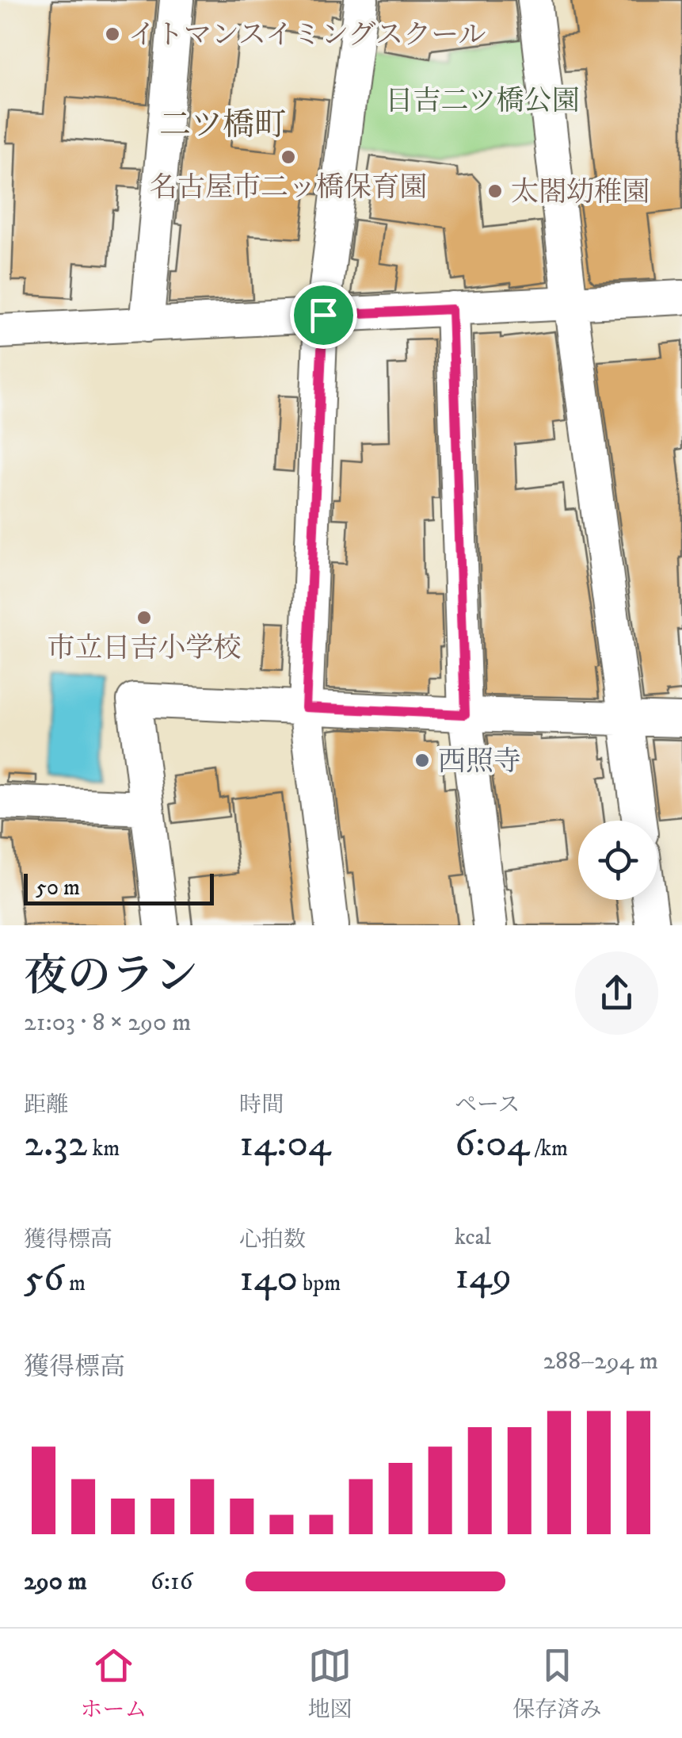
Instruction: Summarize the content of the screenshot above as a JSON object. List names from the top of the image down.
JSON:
{
  "districts": ["二ツ橋町"],
  "parks": ["日吉二ツ橋公園"],
  "places": [
    "イトマンスイミングスクール",
    "名古屋市二ッ橋保育園",
    "太閤幼稚園",
    "市立日吉小学校",
    "西照寺"
  ],
  "scale_bar": "50 m",
  "page": {
    "scale": "50 m",
    "heading": ["夜のラン", "21:03 · 8 × 290 m"],
    "stats": [
      ["距離", "2.32 km"],
      ["時間", "14:04"],
      ["ペース", "6:04 /km"],
      ["獲得標高", "56 m"],
      ["心拍数", "140 bpm"],
      ["kcal", "149"]
    ],
    "chart": ["獲得標高", "288–294 m"],
    "list": [
      {
        "name": "290 m",
        "note": "6:16"
      }
    ],
    "tabs": ["ホーム", "地図", "保存済み"]
  }
}
